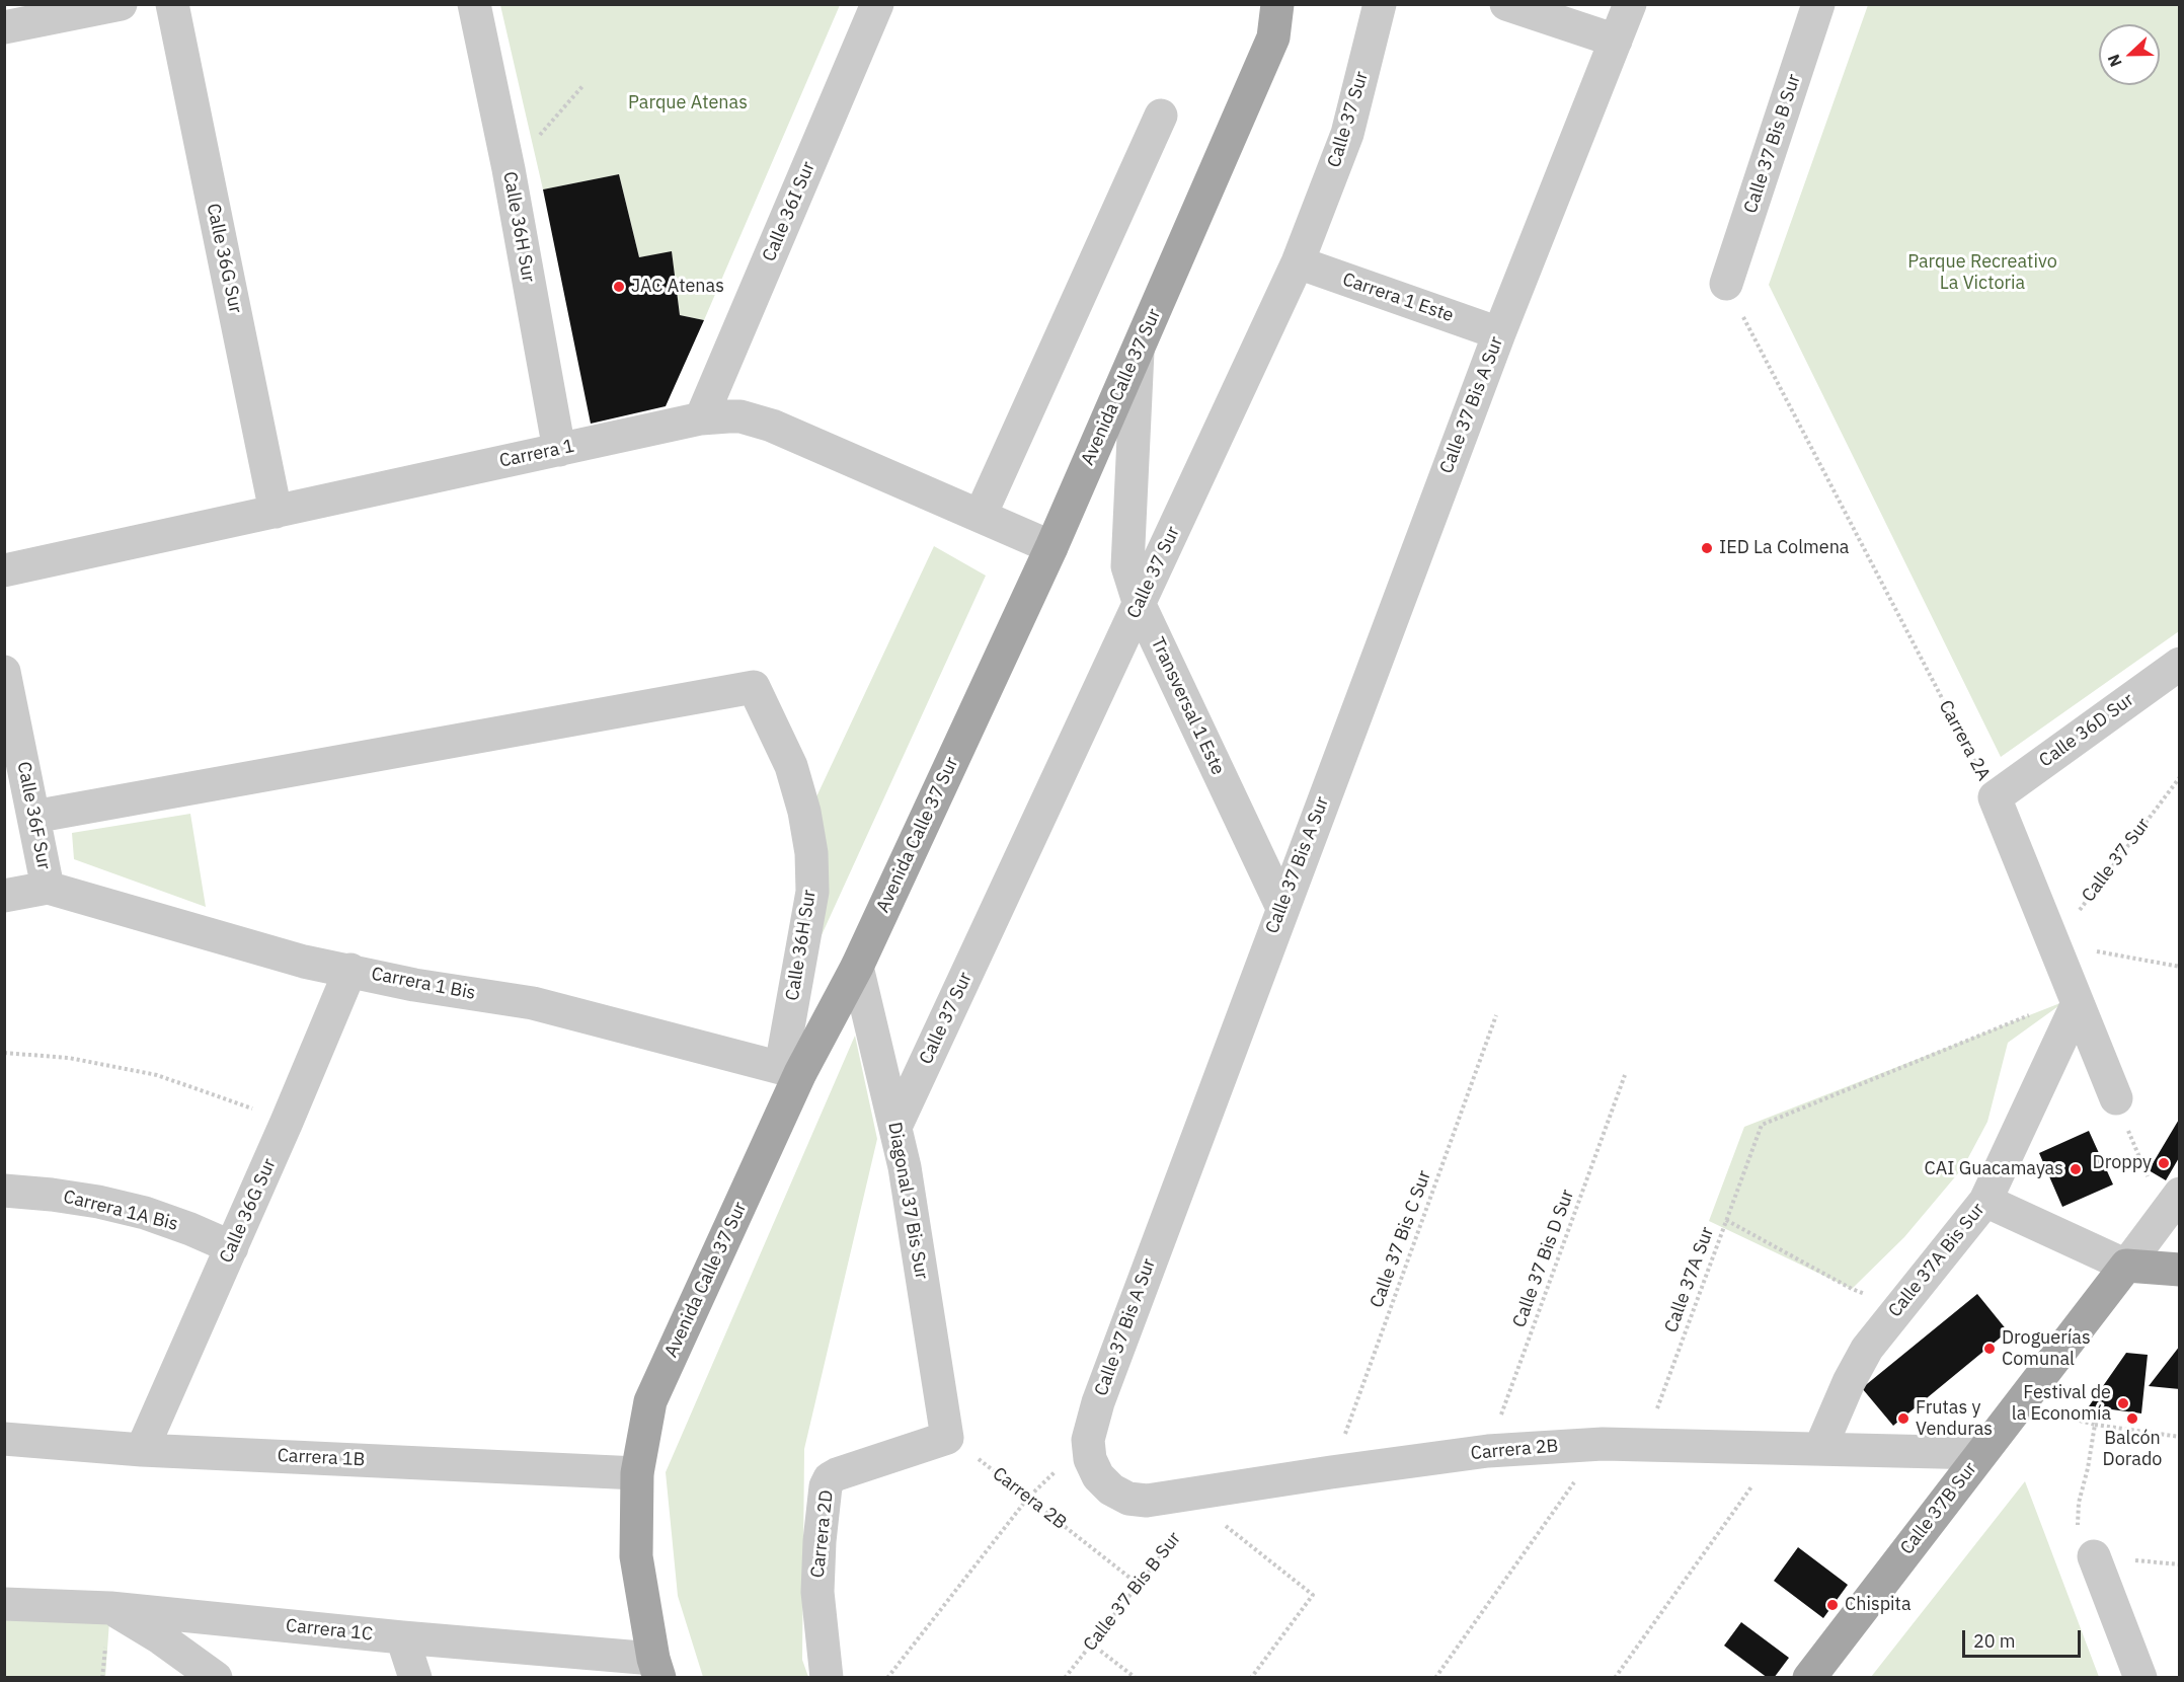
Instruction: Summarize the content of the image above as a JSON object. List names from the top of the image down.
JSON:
{
  "streets": {
    "main road": ["Avenida Calle 37 Sur", "Calle 37B Sur"],
    "street": [
      "Calle 37 Sur",
      "Calle 37 Bis B Sur",
      "Calle 36I Sur",
      "Calle 36H Sur",
      "Calle 36G Sur",
      "Carrera 1 Este",
      "Calle 37 Bis A Sur",
      "Carrera 1",
      "Transversal 1 Este",
      "Calle 36D Sur",
      "Carrera 2A",
      "Calle 36F Sur",
      "Carrera 1 Bis",
      "Diagonal 37 Bis Sur",
      "Carrera 1A Bis",
      "Calle 37A Bis Sur",
      "Carrera 2B",
      "Carrera 1B",
      "Carrera 2D",
      "Carrera 1C"
    ],
    "path": ["Calle 37 Bis C Sur", "Calle 37 Bis D Sur", "Calle 37A Sur"]
  },
  "crossings": [
    ["Calle 37 Sur", "Carrera 1 Este"],
    ["Calle 37 Sur", "Transversal 1 Este"],
    ["Calle 37 Sur", "Carrera 2A"],
    ["Calle 37 Sur", "Diagonal 37 Bis Sur"],
    ["Calle 37 Bis B Sur", "Carrera 2A"],
    ["Calle 37 Bis B Sur", "Carrera 2B"],
    ["Calle 36I Sur", "Carrera 1"],
    ["Calle 36H Sur", "Avenida Calle 37 Sur"],
    ["Calle 36H Sur", "Carrera 1"],
    ["Calle 36H Sur", "Calle 36F Sur"],
    ["Calle 36H Sur", "Carrera 1 Bis"],
    ["Calle 36G Sur", "Carrera 1"],
    ["Calle 36G Sur", "Carrera 1 Bis"],
    ["Calle 36G Sur", "Carrera 1A Bis"],
    ["Calle 36G Sur", "Carrera 1B"],
    ["Carrera 1 Este", "Calle 37 Bis A Sur"],
    ["Avenida Calle 37 Sur", "Carrera 1"],
    ["Avenida Calle 37 Sur", "Transversal 1 Este"],
    ["Avenida Calle 37 Sur", "Carrera 1 Bis"],
    ["Avenida Calle 37 Sur", "Diagonal 37 Bis Sur"],
    ["Avenida Calle 37 Sur", "Carrera 1B"],
    ["Avenida Calle 37 Sur", "Carrera 1C"],
    ["Calle 37 Bis A Sur", "Transversal 1 Este"],
    ["Calle 37 Bis A Sur", "Carrera 2B"],
    ["Calle 36D Sur", "Carrera 2A"],
    ["Carrera 2A", "Calle 37A Bis Sur"],
    ["Carrera 2A", "Calle 37A Sur"],
    ["Calle 36F Sur", "Carrera 1 Bis"],
    ["Diagonal 37 Bis Sur", "Carrera 2B"],
    ["Diagonal 37 Bis Sur", "Carrera 2D"],
    ["Calle 37 Bis C Sur", "Carrera 2B"],
    ["Calle 37 Bis D Sur", "Carrera 2B"],
    ["Calle 37A Bis Sur", "Calle 37A Sur"],
    ["Calle 37A Bis Sur", "Carrera 2B"],
    ["Calle 37A Sur", "Carrera 2B"],
    ["Carrera 2B", "Calle 37B Sur"],
    ["Carrera 2B", "Carrera 2D"]
  ],
  "parks": ["Parque Atenas", "Parque Recreativo La Victoria"],
  "places": [
    "JAC Atenas",
    "IED La Colmena",
    "Droppy",
    "CAI Guacamayas",
    "Droguerías Comunal",
    "Festival de la Economía",
    "Frutas y Venduras",
    "Balcón Dorado",
    "Chispita"
  ],
  "scale_bar": "20 m",
  "north": "left"
}
